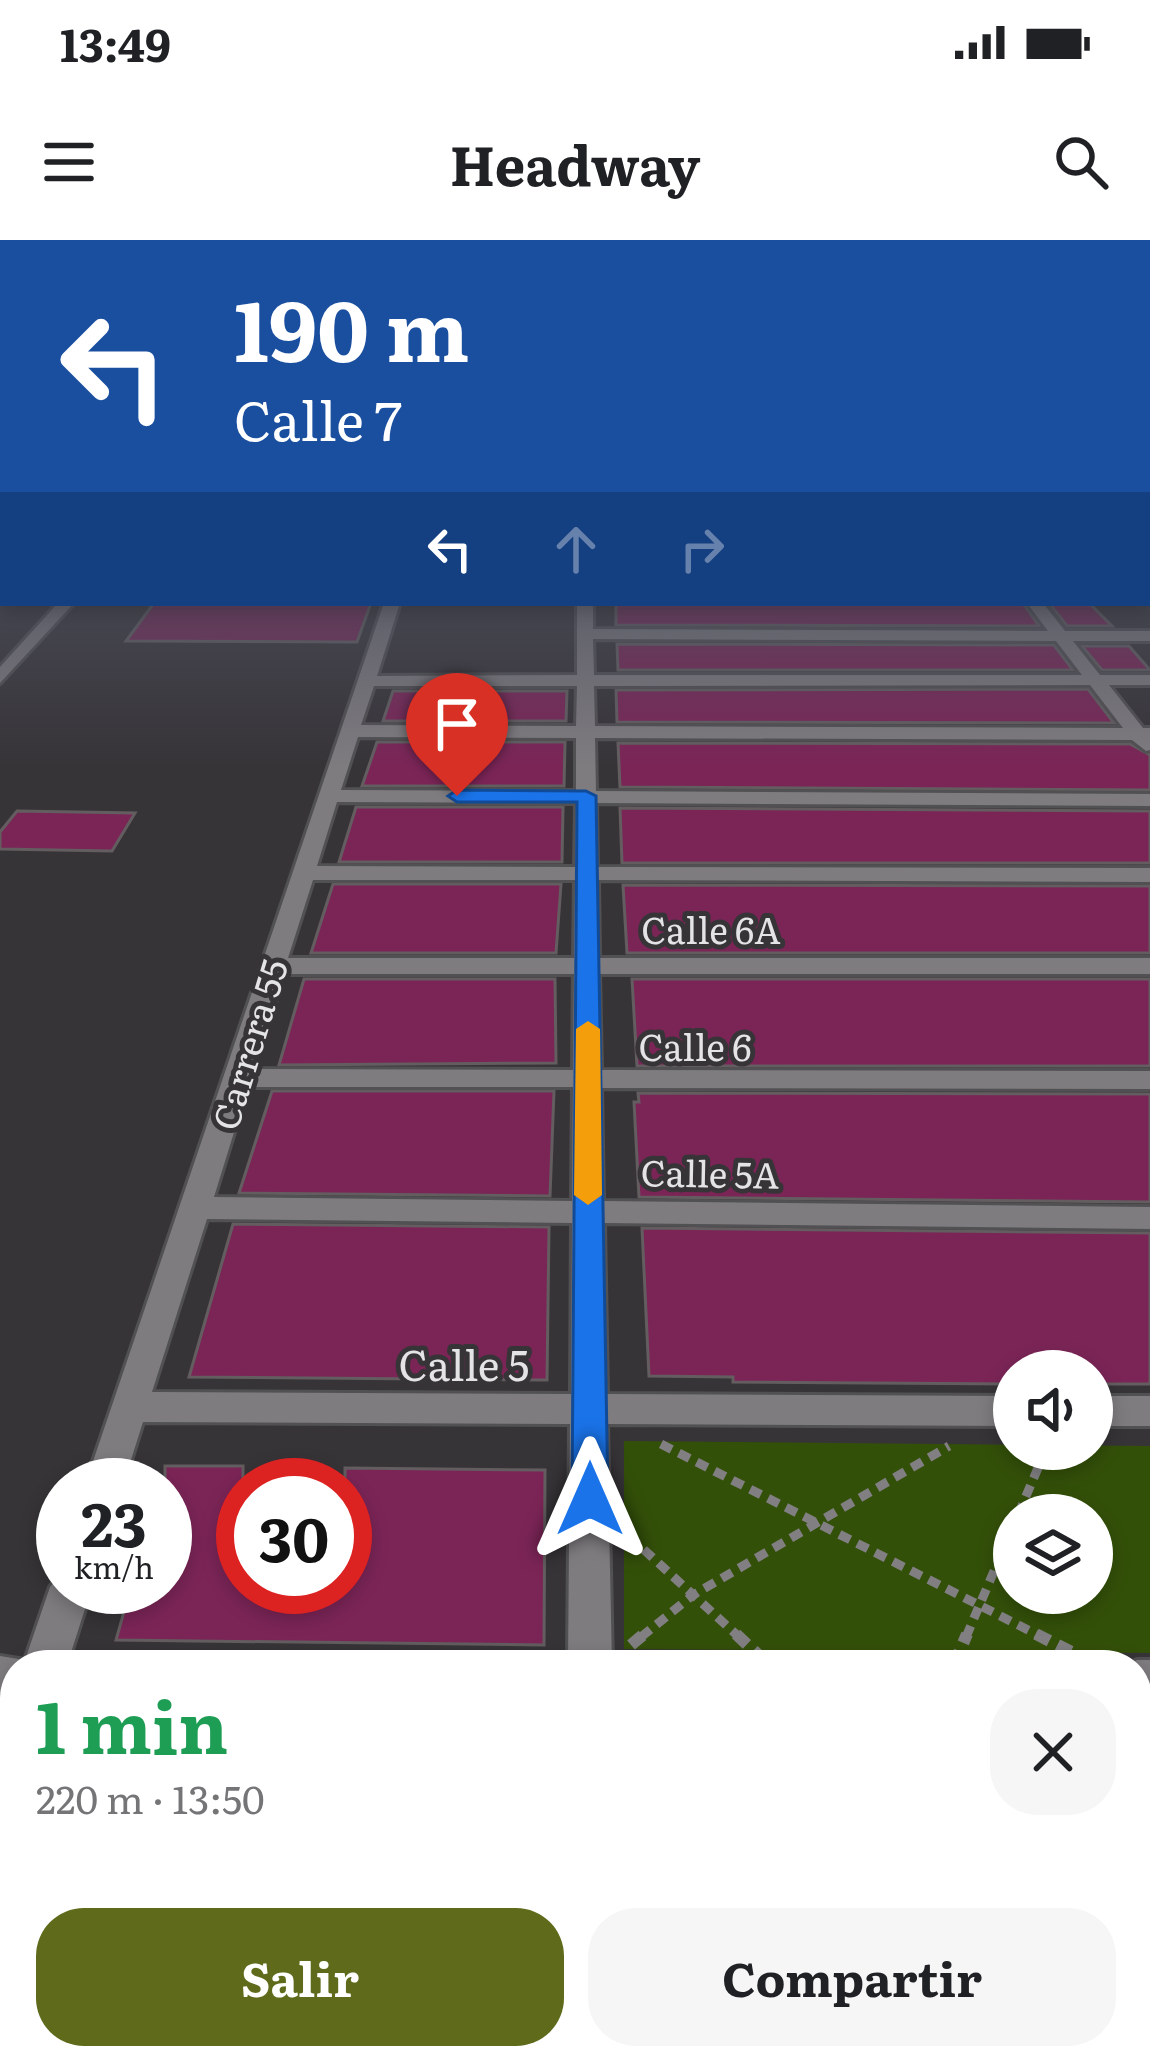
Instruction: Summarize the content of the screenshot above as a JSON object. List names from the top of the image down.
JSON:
{
  "streets": {
    "street": [
      "Calle 6A",
      "Carrera 55",
      "Calle 6",
      "Calle 5A",
      "Calle 5"
    ]
  },
  "crossings": [
    ["Calle 6A", "Carrera 55"],
    ["Carrera 55", "Calle 6"],
    ["Carrera 55", "Calle 5A"],
    ["Carrera 55", "Calle 5"]
  ],
  "page": {
    "status": "13:49",
    "header": "Headway",
    "turn": ["190 m", "Calle 7"],
    "speed": "23 km/h",
    "limit": "30",
    "heading": ["1 min", "220 m · 13:50"],
    "buttons": ["Salir", "Compartir"]
  }
}
